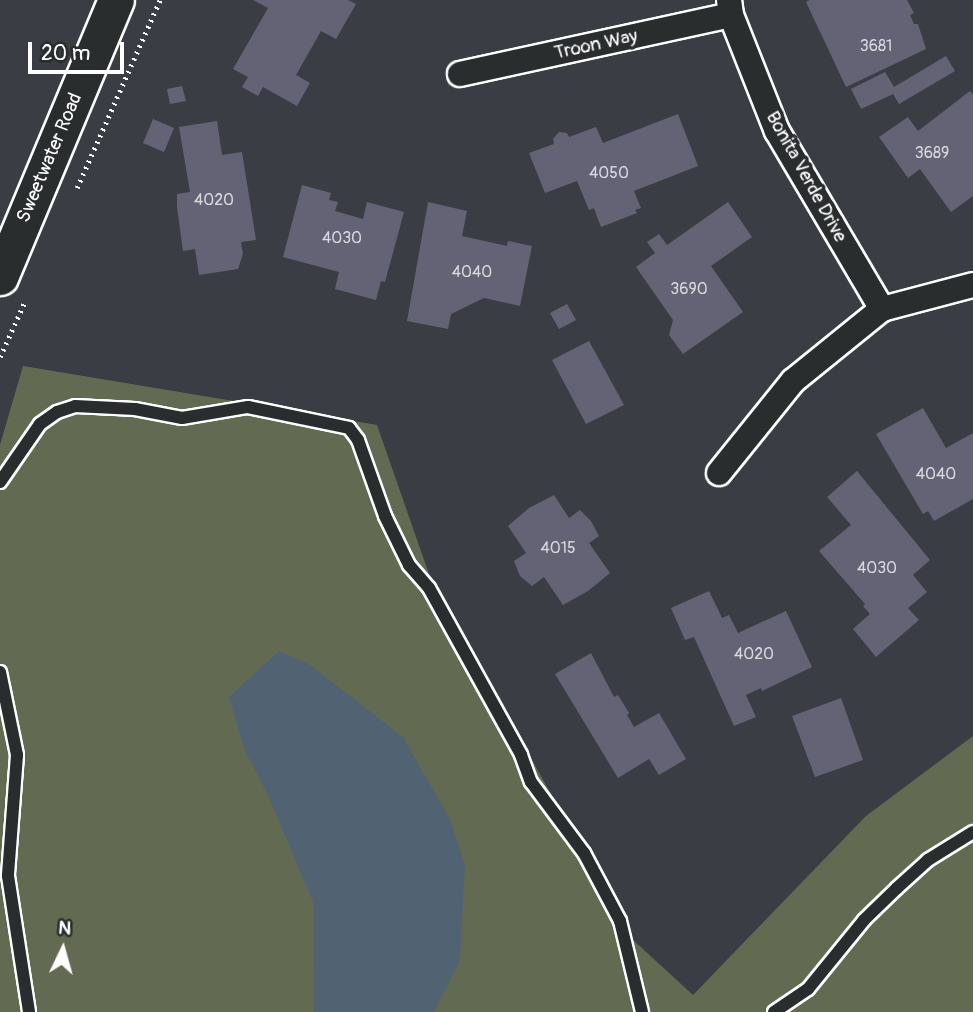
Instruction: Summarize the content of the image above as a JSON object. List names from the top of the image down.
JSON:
{
  "streets": {
    "main road": ["Sweetwater Road"],
    "street": ["Troon Way", "Bonita Verde Drive"]
  },
  "crossings": [
    ["Troon Way", "Bonita Verde Drive"]
  ],
  "house_numbers": [
    "3681",
    "3689",
    "4050",
    "4020",
    "4030",
    "4040",
    "3690",
    "4040",
    "4015",
    "4030",
    "4020"
  ],
  "scale_bar": "20 m",
  "north": "top"
}
